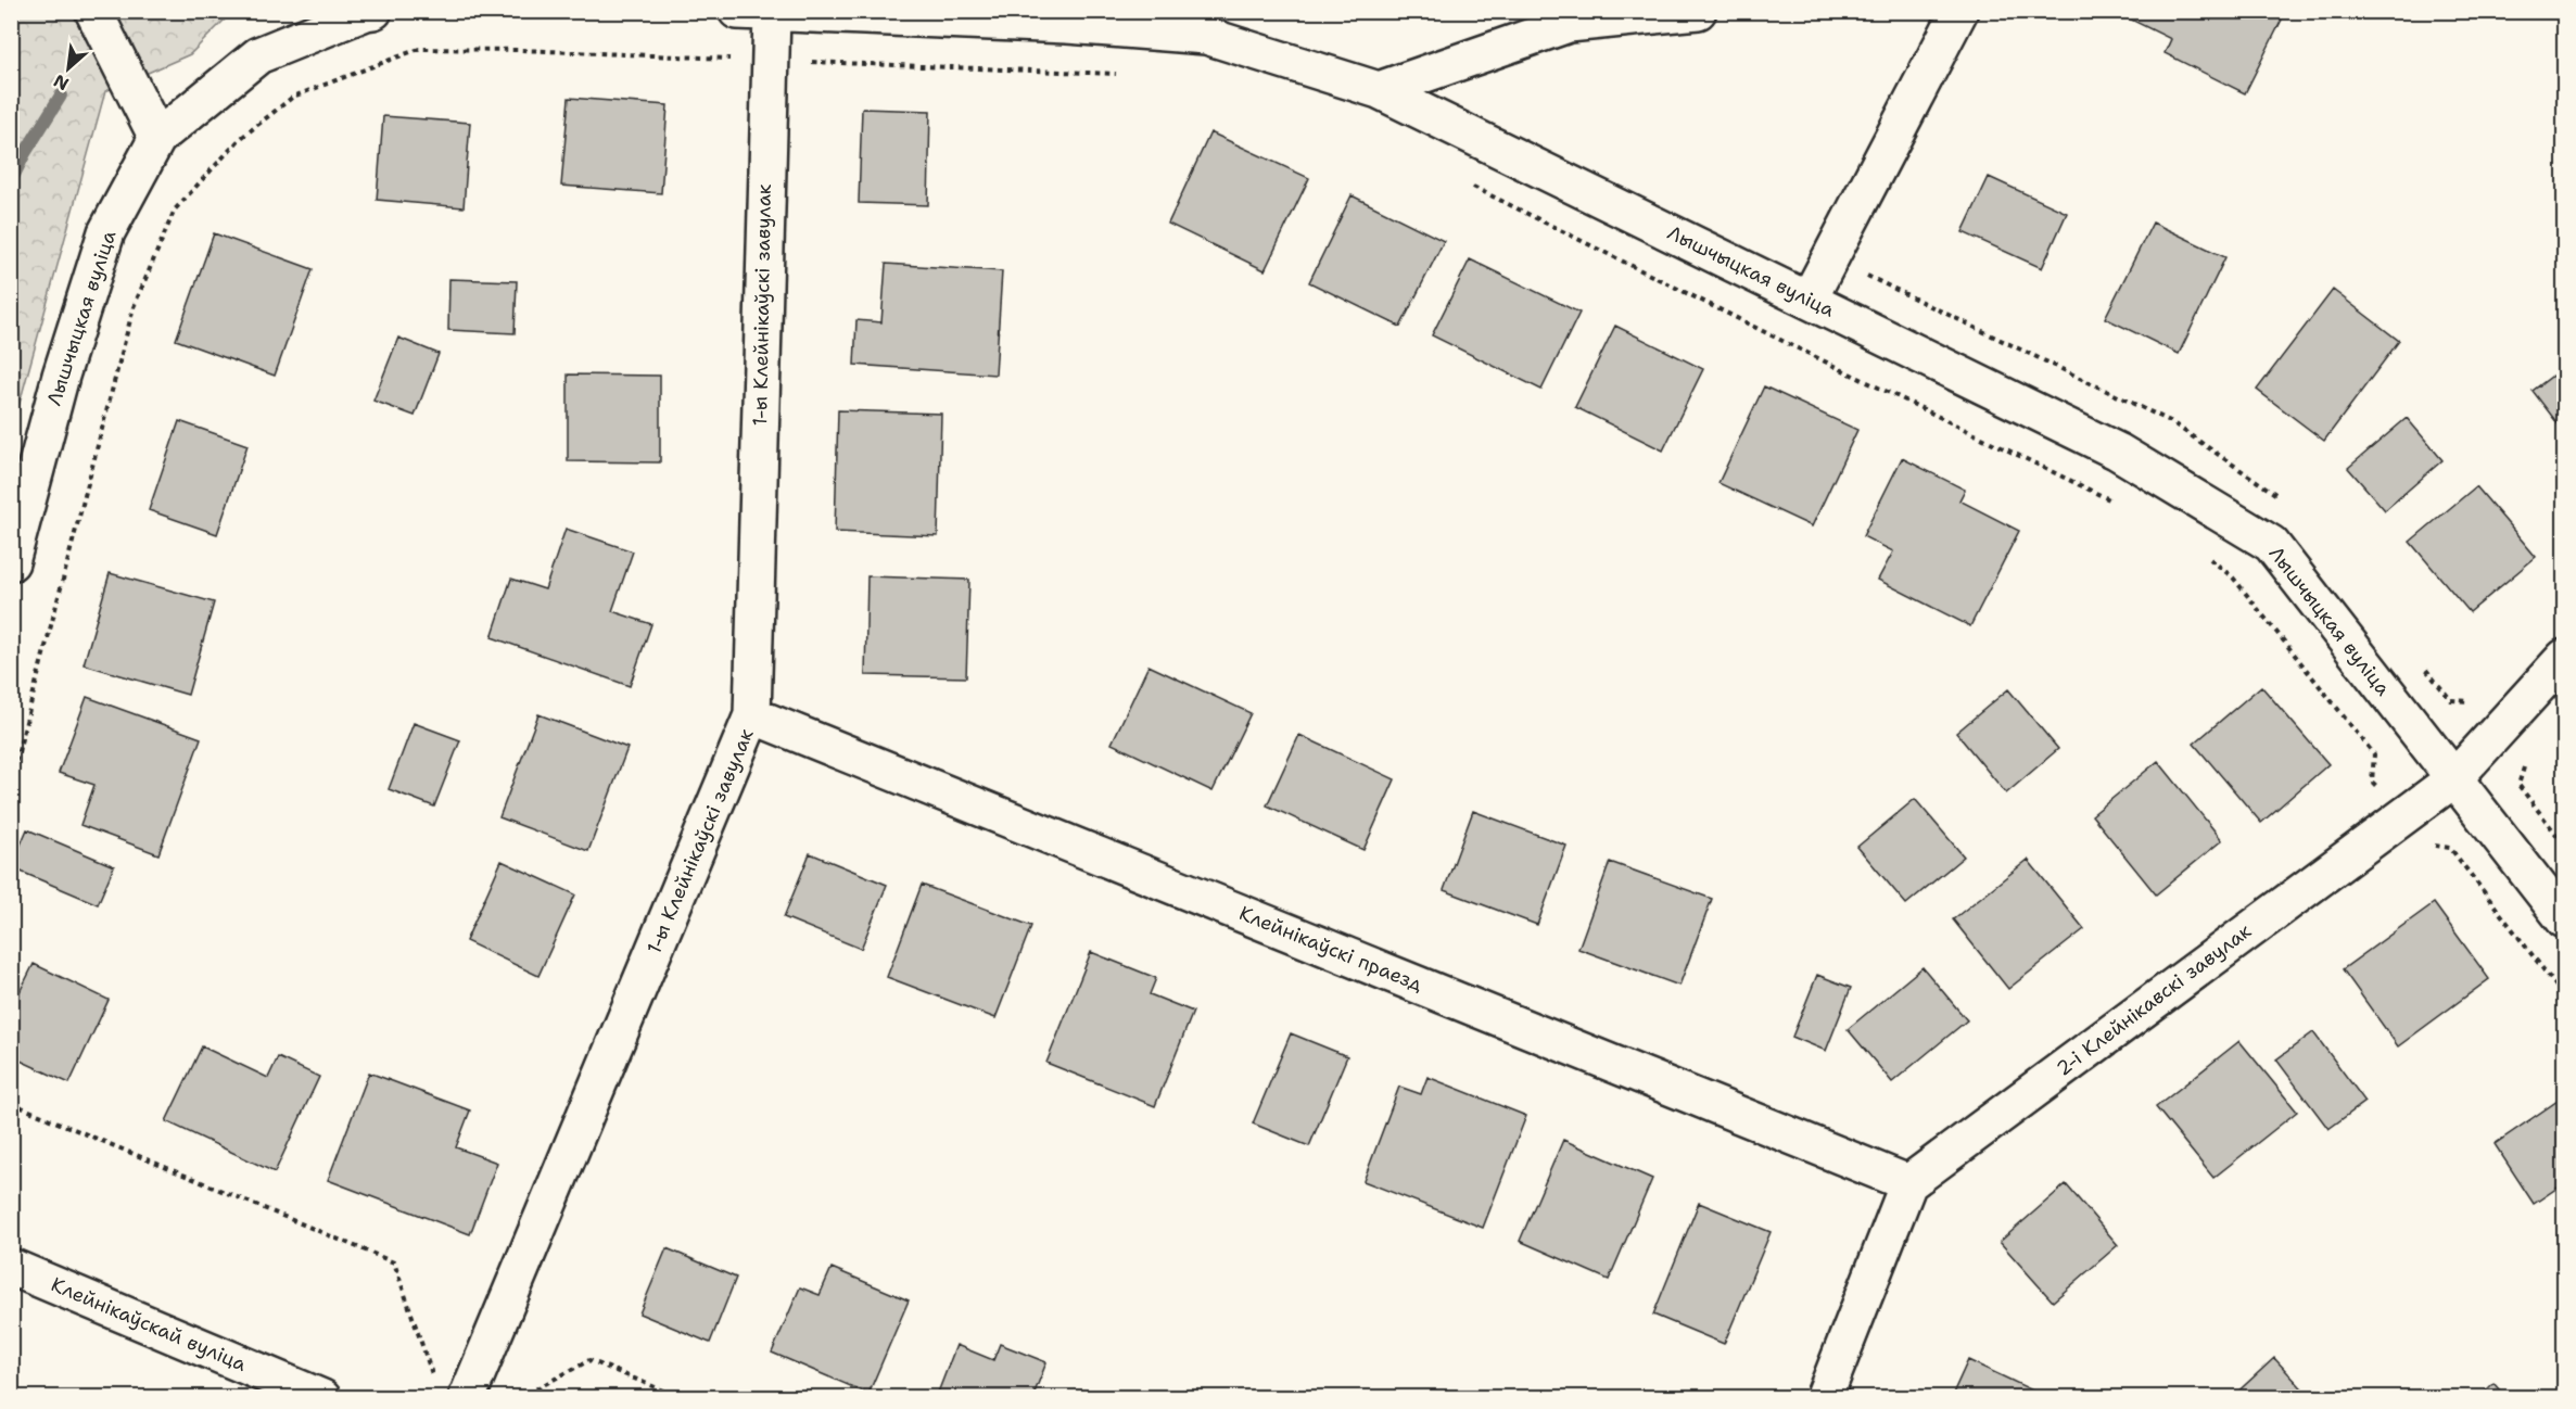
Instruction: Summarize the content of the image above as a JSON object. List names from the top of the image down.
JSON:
{
  "streets": {
    "street": [
      "Лышчыцкая вуліца",
      "1-ы Клейнікаўскі завулак",
      "Клейнікаўскі праезд",
      "2-і Клейнікавскі завулак",
      "Клейнікаўскай вуліца"
    ]
  },
  "crossings": [
    ["Лышчыцкая вуліца", "1-ы Клейнікаўскі завулак"],
    ["Лышчыцкая вуліца", "2-і Клейнікавскі завулак"],
    ["1-ы Клейнікаўскі завулак", "Клейнікаўскі праезд"],
    ["Клейнікаўскі праезд", "2-і Клейнікавскі завулак"]
  ],
  "north": "bottom left"
}
